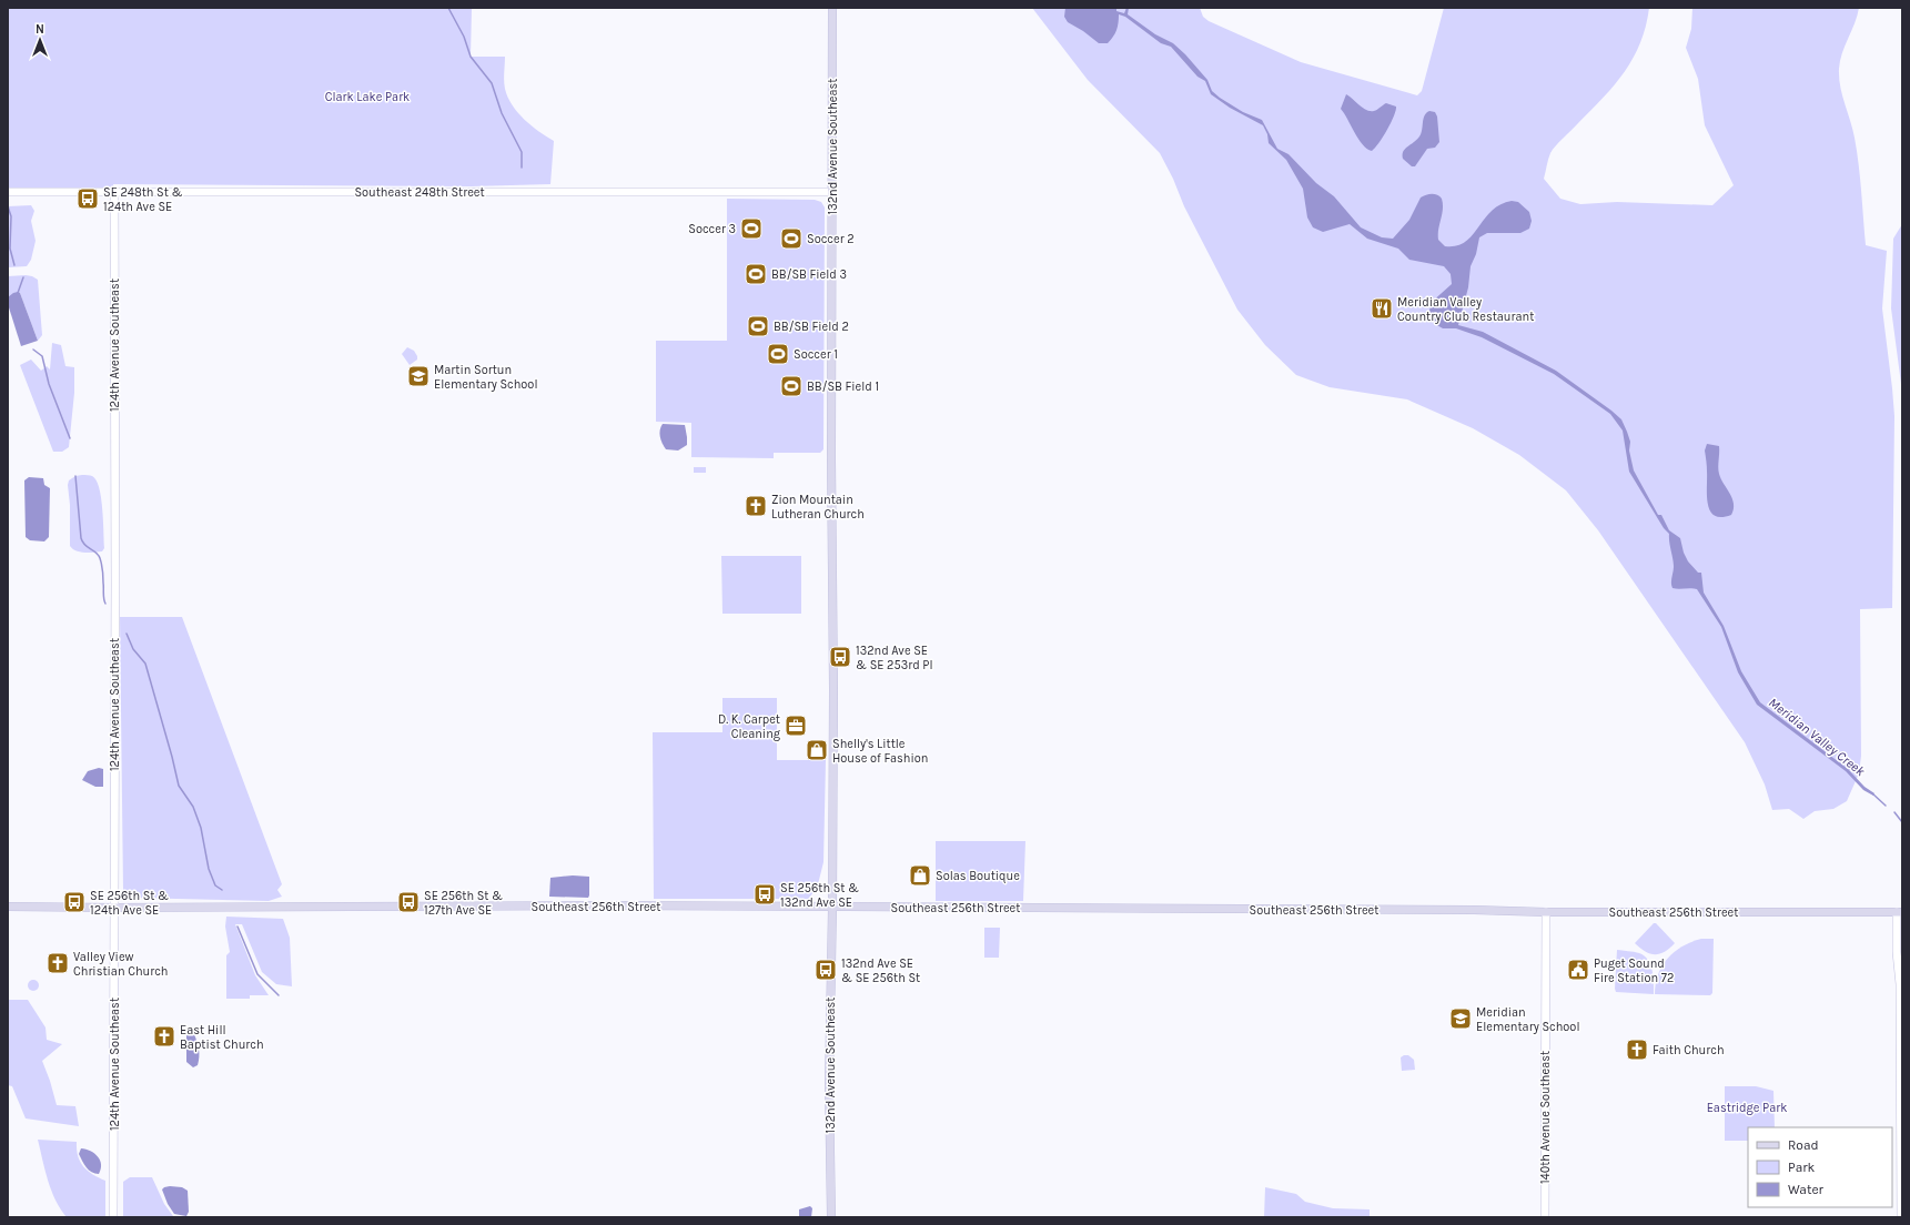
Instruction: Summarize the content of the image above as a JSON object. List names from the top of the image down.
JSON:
{
  "streets": {
    "main road": ["132nd Avenue Southeast", "Southeast 256th Street"],
    "street": ["Southeast 248th Street", "124th Avenue Southeast", "140th Avenue Southeast"]
  },
  "crossings": [
    ["132nd Avenue Southeast", "Southeast 248th Street"],
    ["132nd Avenue Southeast", "Southeast 256th Street"],
    ["Southeast 248th Street", "124th Avenue Southeast"],
    ["124th Avenue Southeast", "Southeast 256th Street"],
    ["Southeast 256th Street", "140th Avenue Southeast"]
  ],
  "water": ["Meridian Valley Creek"],
  "parks": ["Clark Lake Park", "Eastridge Park"],
  "places": {
    "bus stop": [
      "SE 248th St & 124th Ave SE",
      "132nd Ave SE & SE 253rd Pl",
      "SE 256th St & 132nd Ave SE",
      "SE 256th St & 124th Ave SE",
      "SE 256th St & 127th Ave SE",
      "132nd Ave SE & SE 256th St"
    ],
    "sports": [
      "Soccer 3",
      "Soccer 2",
      "BB/SB Field 3",
      "BB/SB Field 2",
      "Soccer 1",
      "BB/SB Field 1"
    ],
    "restaurant": ["Meridian Valley Country Club Restaurant"],
    "school or university": ["Martin Sortun Elementary School", "Meridian Elementary School"],
    "church": [
      "Zion Mountain Lutheran Church",
      "Valley View Christian Church",
      "East Hill Baptist Church",
      "Faith Church"
    ],
    "office": ["D. K. Carpet Cleaning"],
    "shop": ["Shelly's Little House of Fashion", "Solas Boutique"],
    "public building": ["Puget Sound Fire Station 72"]
  },
  "legend": ["Road", "Park", "Water"],
  "north": "top"
}
